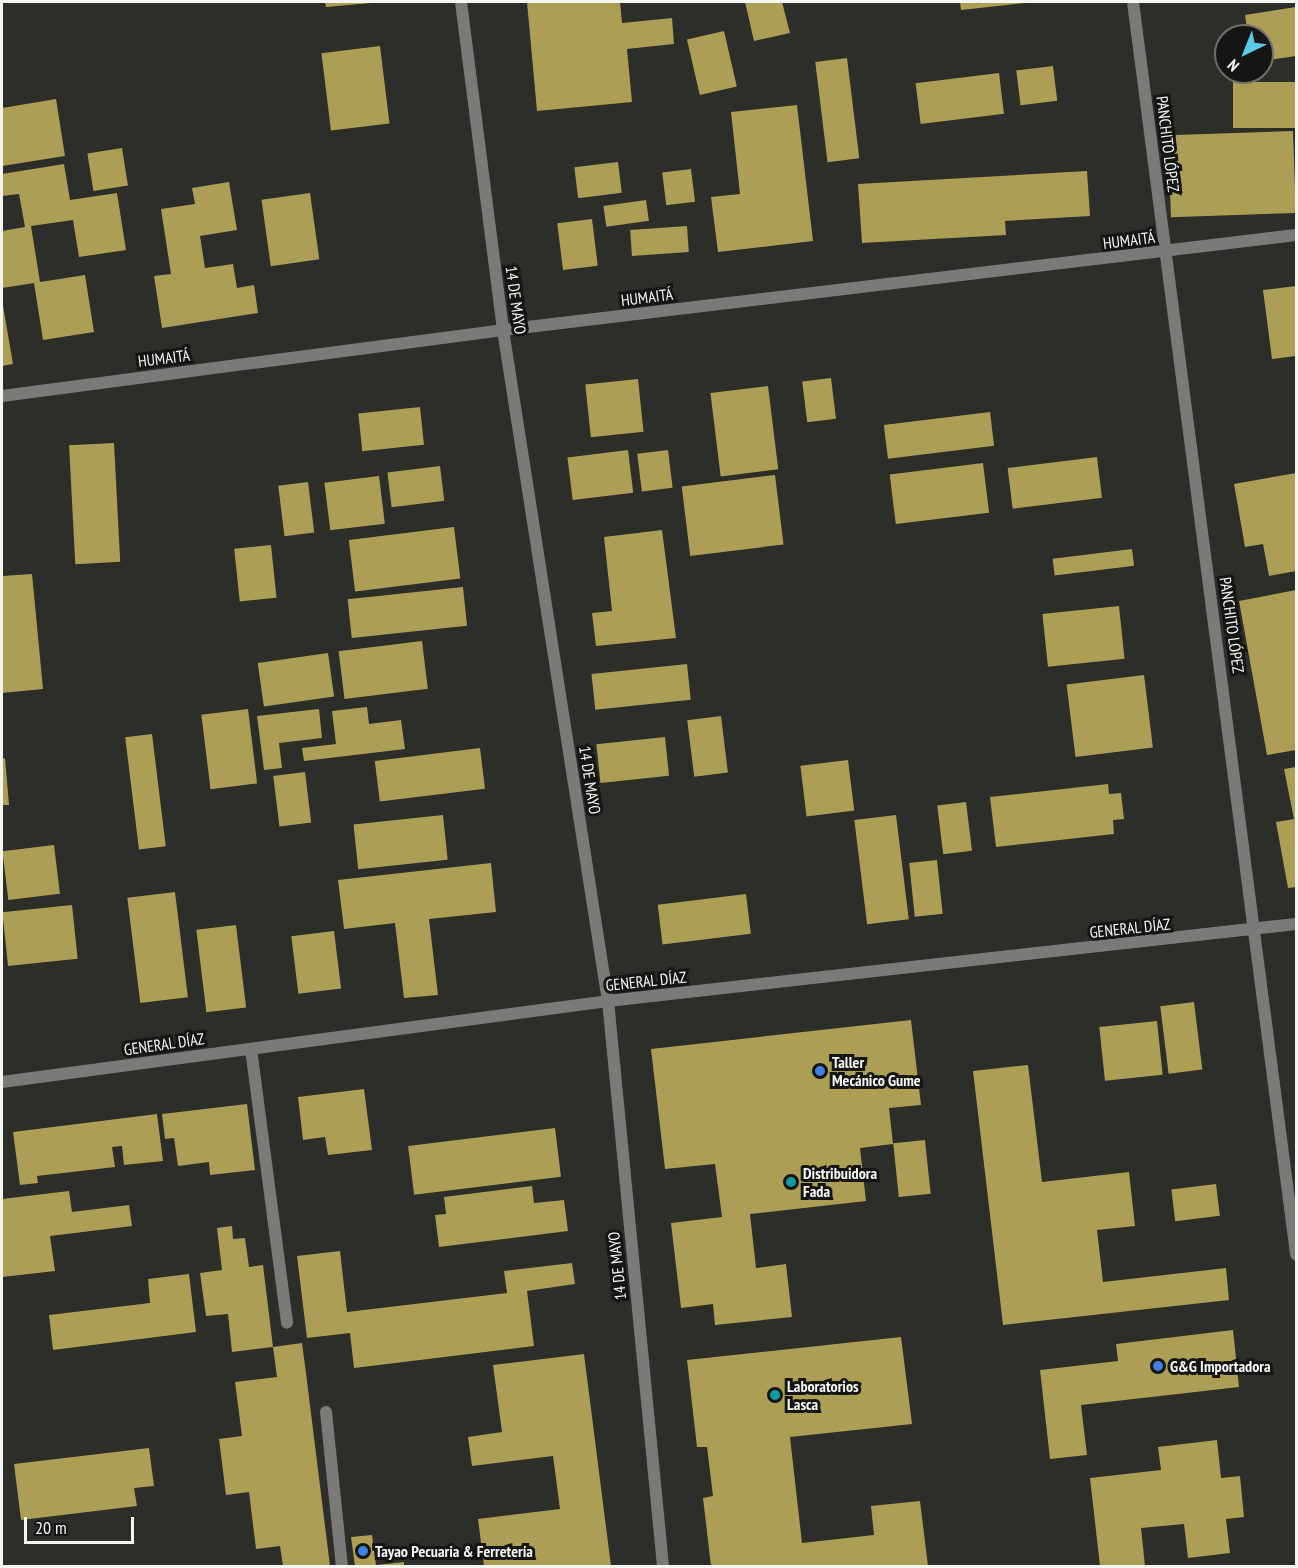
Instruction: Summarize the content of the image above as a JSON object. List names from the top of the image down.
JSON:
{
  "streets": {
    "street": [
      "PANCHITO LÓPEZ",
      "HUMAITÁ",
      "14 DE MAYO",
      "GENERAL DÍAZ"
    ]
  },
  "crossings": [
    ["PANCHITO LÓPEZ", "HUMAITÁ"],
    ["PANCHITO LÓPEZ", "GENERAL DÍAZ"],
    ["HUMAITÁ", "14 DE MAYO"],
    ["14 DE MAYO", "GENERAL DÍAZ"]
  ],
  "places": [
    "Taller Mecánico Gume",
    "Distribuidora Fada",
    "G&G Importadora",
    "Laboratorios Lasca",
    "Tayao Pecuaria & Ferretería"
  ],
  "scale_bar": "20 m",
  "north": "bottom left"
}
